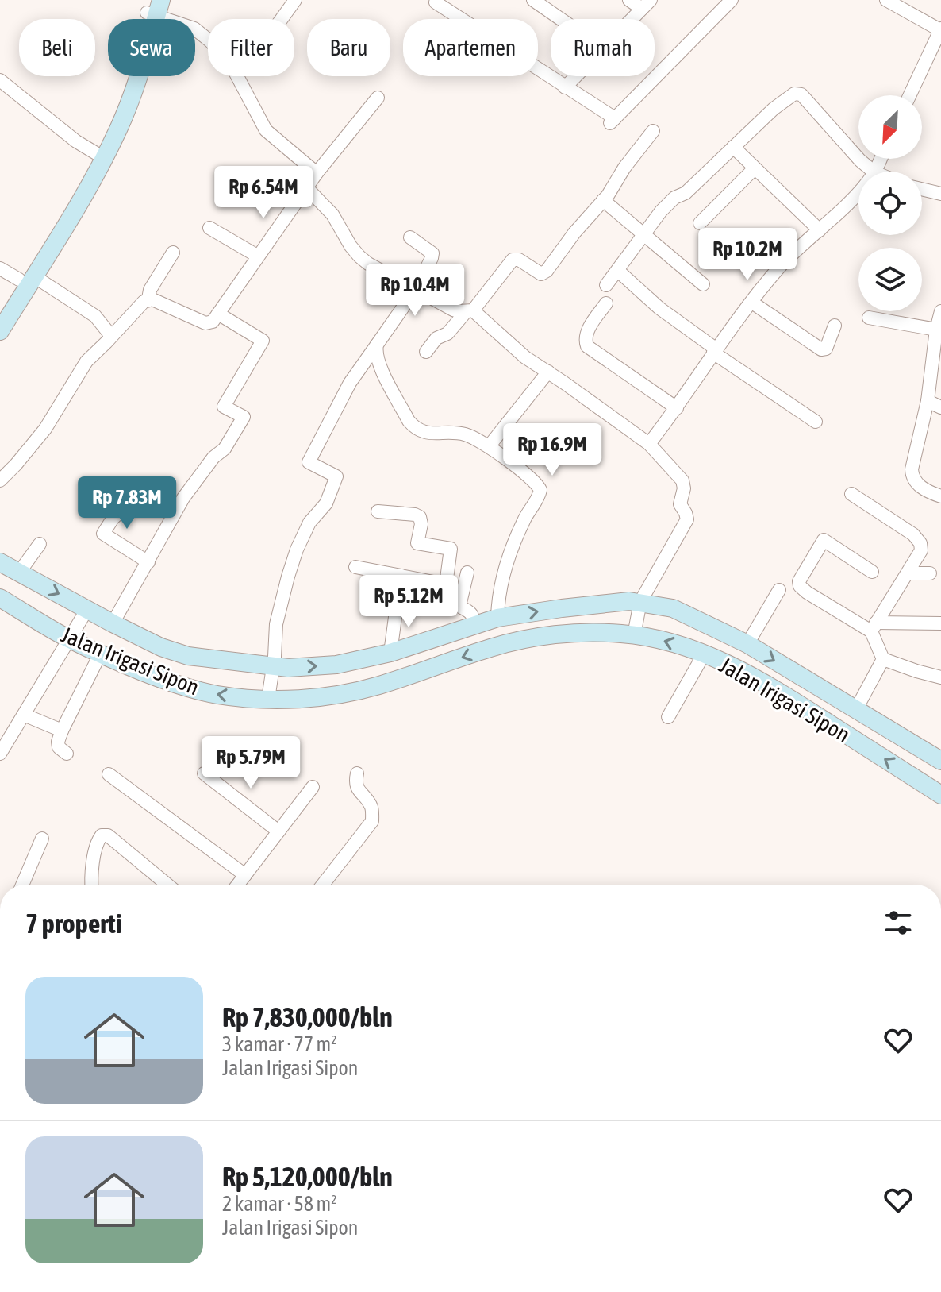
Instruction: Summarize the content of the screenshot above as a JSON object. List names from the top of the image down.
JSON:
{
  "streets": {
    "street": ["Jalan Irigasi Sipon"]
  },
  "north": "bottom left",
  "page": {
    "chip": [
      "Beli",
      "Sewa",
      "Filter",
      "Baru",
      "Apartemen",
      "Rumah"
    ],
    "price": [
      "Rp 6.54M",
      "Rp 10.2M",
      "Rp 10.4M",
      "Rp 16.9M",
      "Rp 7.83M",
      "Rp 5.12M",
      "Rp 5.79M"
    ],
    "heading": "7 properti",
    "list": [
      {
        "name": "Rp 7,830,000/bln",
        "note": "3 kamar · 77 m² · Jalan Irigasi Sipon"
      },
      {
        "name": "Rp 5,120,000/bln",
        "note": "2 kamar · 58 m² · Jalan Irigasi Sipon"
      }
    ]
  }
}
